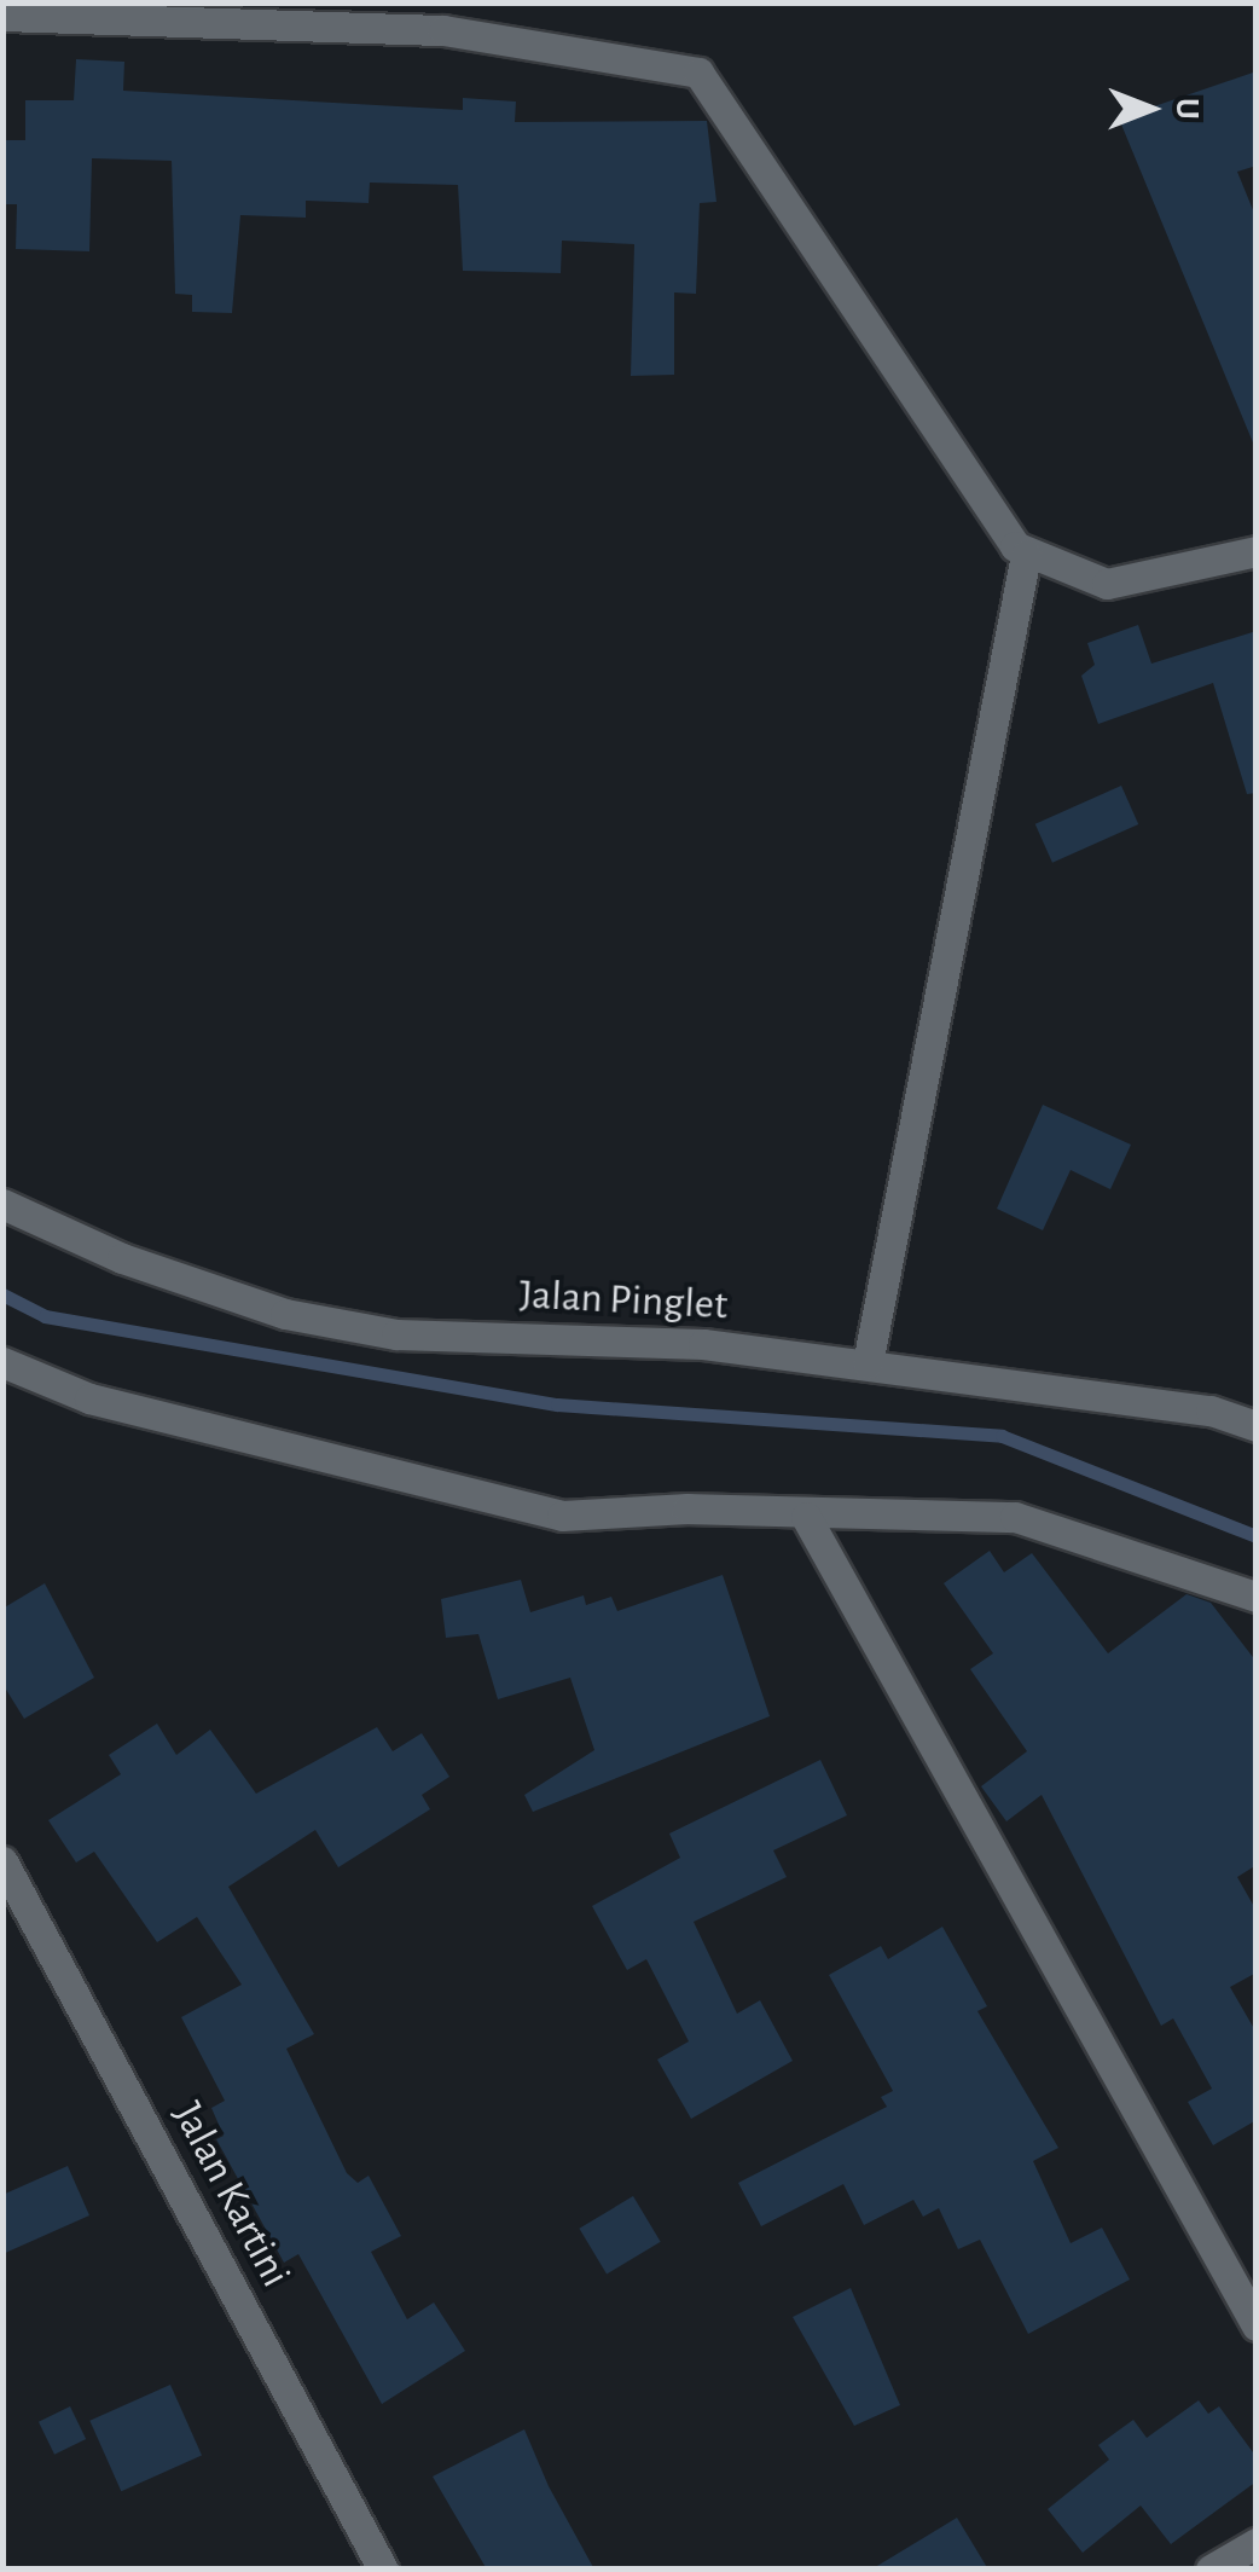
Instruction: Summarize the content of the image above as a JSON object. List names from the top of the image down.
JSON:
{
  "streets": {
    "street": ["Jalan Pinglet", "Jalan Kartini"]
  },
  "north": "right"
}
